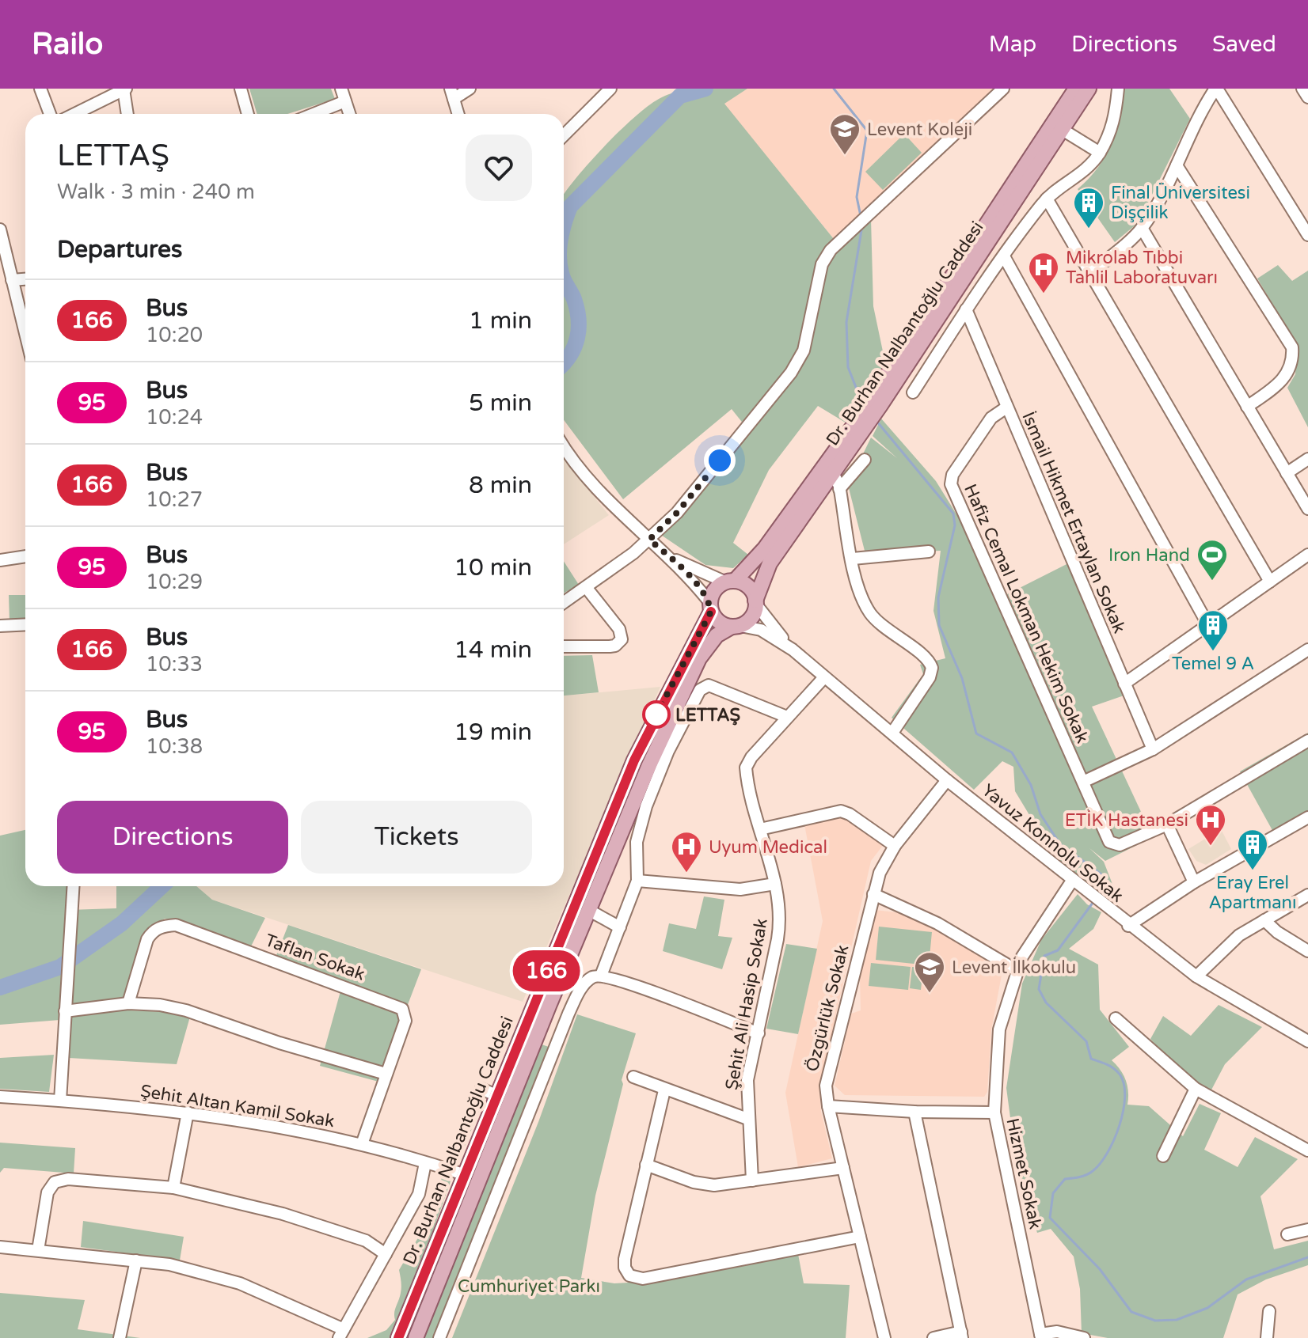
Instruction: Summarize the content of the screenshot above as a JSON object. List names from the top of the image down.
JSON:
{
  "streets": {
    "main road": ["Dr. Burhan Nalbantoğlu Caddesi"],
    "street": [
      "İsmail Hikmet Ertaylan Sokak",
      "Hafiz Cemal Lokman Hekim Sokak",
      "Yavuz Konnolu Sokak",
      "Taflan Sokak",
      "Şehit Ali Hasip Sokak",
      "Özgürlük Sokak",
      "Şehit Altan Kamil Sokak",
      "Hizmet Sokak"
    ]
  },
  "crossings": [
    ["Dr. Burhan Nalbantoğlu Caddesi", "Yavuz Konnolu Sokak"],
    ["Dr. Burhan Nalbantoğlu Caddesi", "Şehit Altan Kamil Sokak"],
    ["İsmail Hikmet Ertaylan Sokak", "Hafiz Cemal Lokman Hekim Sokak"],
    ["Yavuz Konnolu Sokak", "Şehit Ali Hasip Sokak"],
    ["Yavuz Konnolu Sokak", "Özgürlük Sokak"],
    ["Yavuz Konnolu Sokak", "Hizmet Sokak"],
    ["Taflan Sokak", "Şehit Altan Kamil Sokak"]
  ],
  "parks": ["Cumhuriyet Parkı"],
  "places": {
    "school or university": ["Levent Koleji", "Levent İlkokulu"],
    "building": ["Final Üniversitesi Dişçilik", "Temel 9 A", "Eray Erel Apartmanı"],
    "hospital": ["Mikrolab Tıbbi Tahlil Laboratuvarı", "ETİK Hastanesi", "Uyum Medical"],
    "sports": ["Iron Hand"],
    "other": ["LETTAŞ"]
  },
  "lines": ["bus line 166"],
  "page": {
    "header": "Railo",
    "nav": ["Map", "Directions", "Saved"],
    "on_map": "166",
    "heading": [
      ["LETTAŞ", "Walk · 3 min · 240 m"],
      "Departures"
    ],
    "list": [
      {
        "mark": "166",
        "name": "Bus",
        "note": "10:20",
        "value": "1 min"
      },
      {
        "mark": "95",
        "name": "Bus",
        "note": "10:24",
        "value": "5 min"
      },
      {
        "mark": "166",
        "name": "Bus",
        "note": "10:27",
        "value": "8 min"
      },
      {
        "mark": "95",
        "name": "Bus",
        "note": "10:29",
        "value": "10 min"
      },
      {
        "mark": "166",
        "name": "Bus",
        "note": "10:33",
        "value": "14 min"
      },
      {
        "mark": "95",
        "name": "Bus",
        "note": "10:38",
        "value": "19 min"
      }
    ],
    "buttons": ["Directions", "Tickets"]
  }
}
